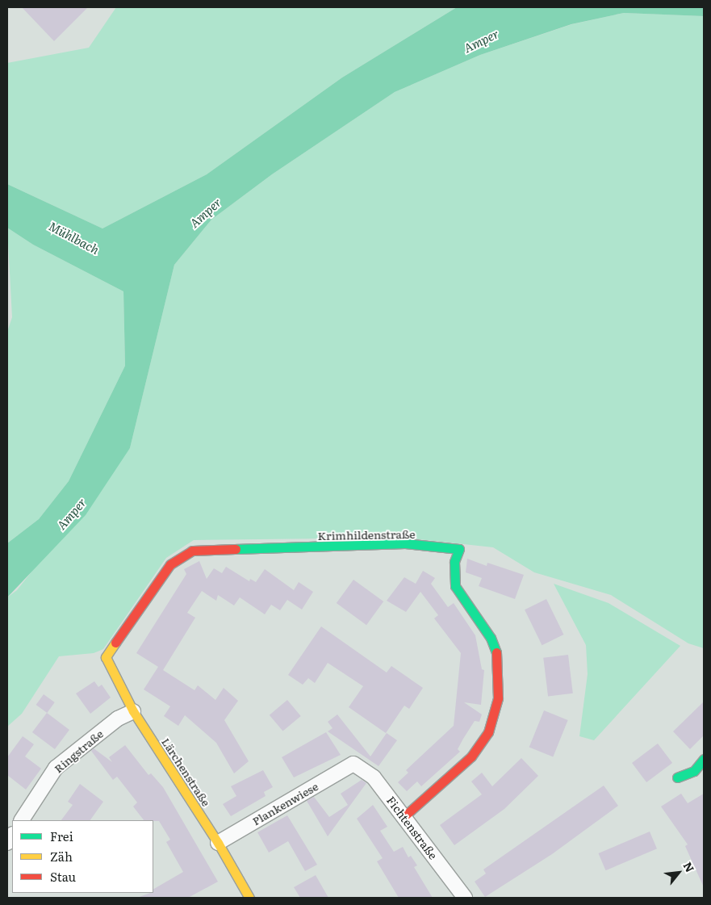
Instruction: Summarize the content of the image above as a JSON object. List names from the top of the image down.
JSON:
{
  "streets": {
    "street": [
      "Krimhildenstraße",
      "Ringstraße",
      "Lärchenstraße",
      "Plankenwiese",
      "Fichtenstraße"
    ]
  },
  "crossings": [
    ["Krimhildenstraße", "Lärchenstraße"],
    ["Krimhildenstraße", "Fichtenstraße"],
    ["Ringstraße", "Lärchenstraße"],
    ["Lärchenstraße", "Plankenwiese"],
    ["Plankenwiese", "Fichtenstraße"]
  ],
  "water": ["Amper", "Mühlbach"],
  "legend": ["Frei", "Zäh", "Stau"],
  "north": "top right"
}
